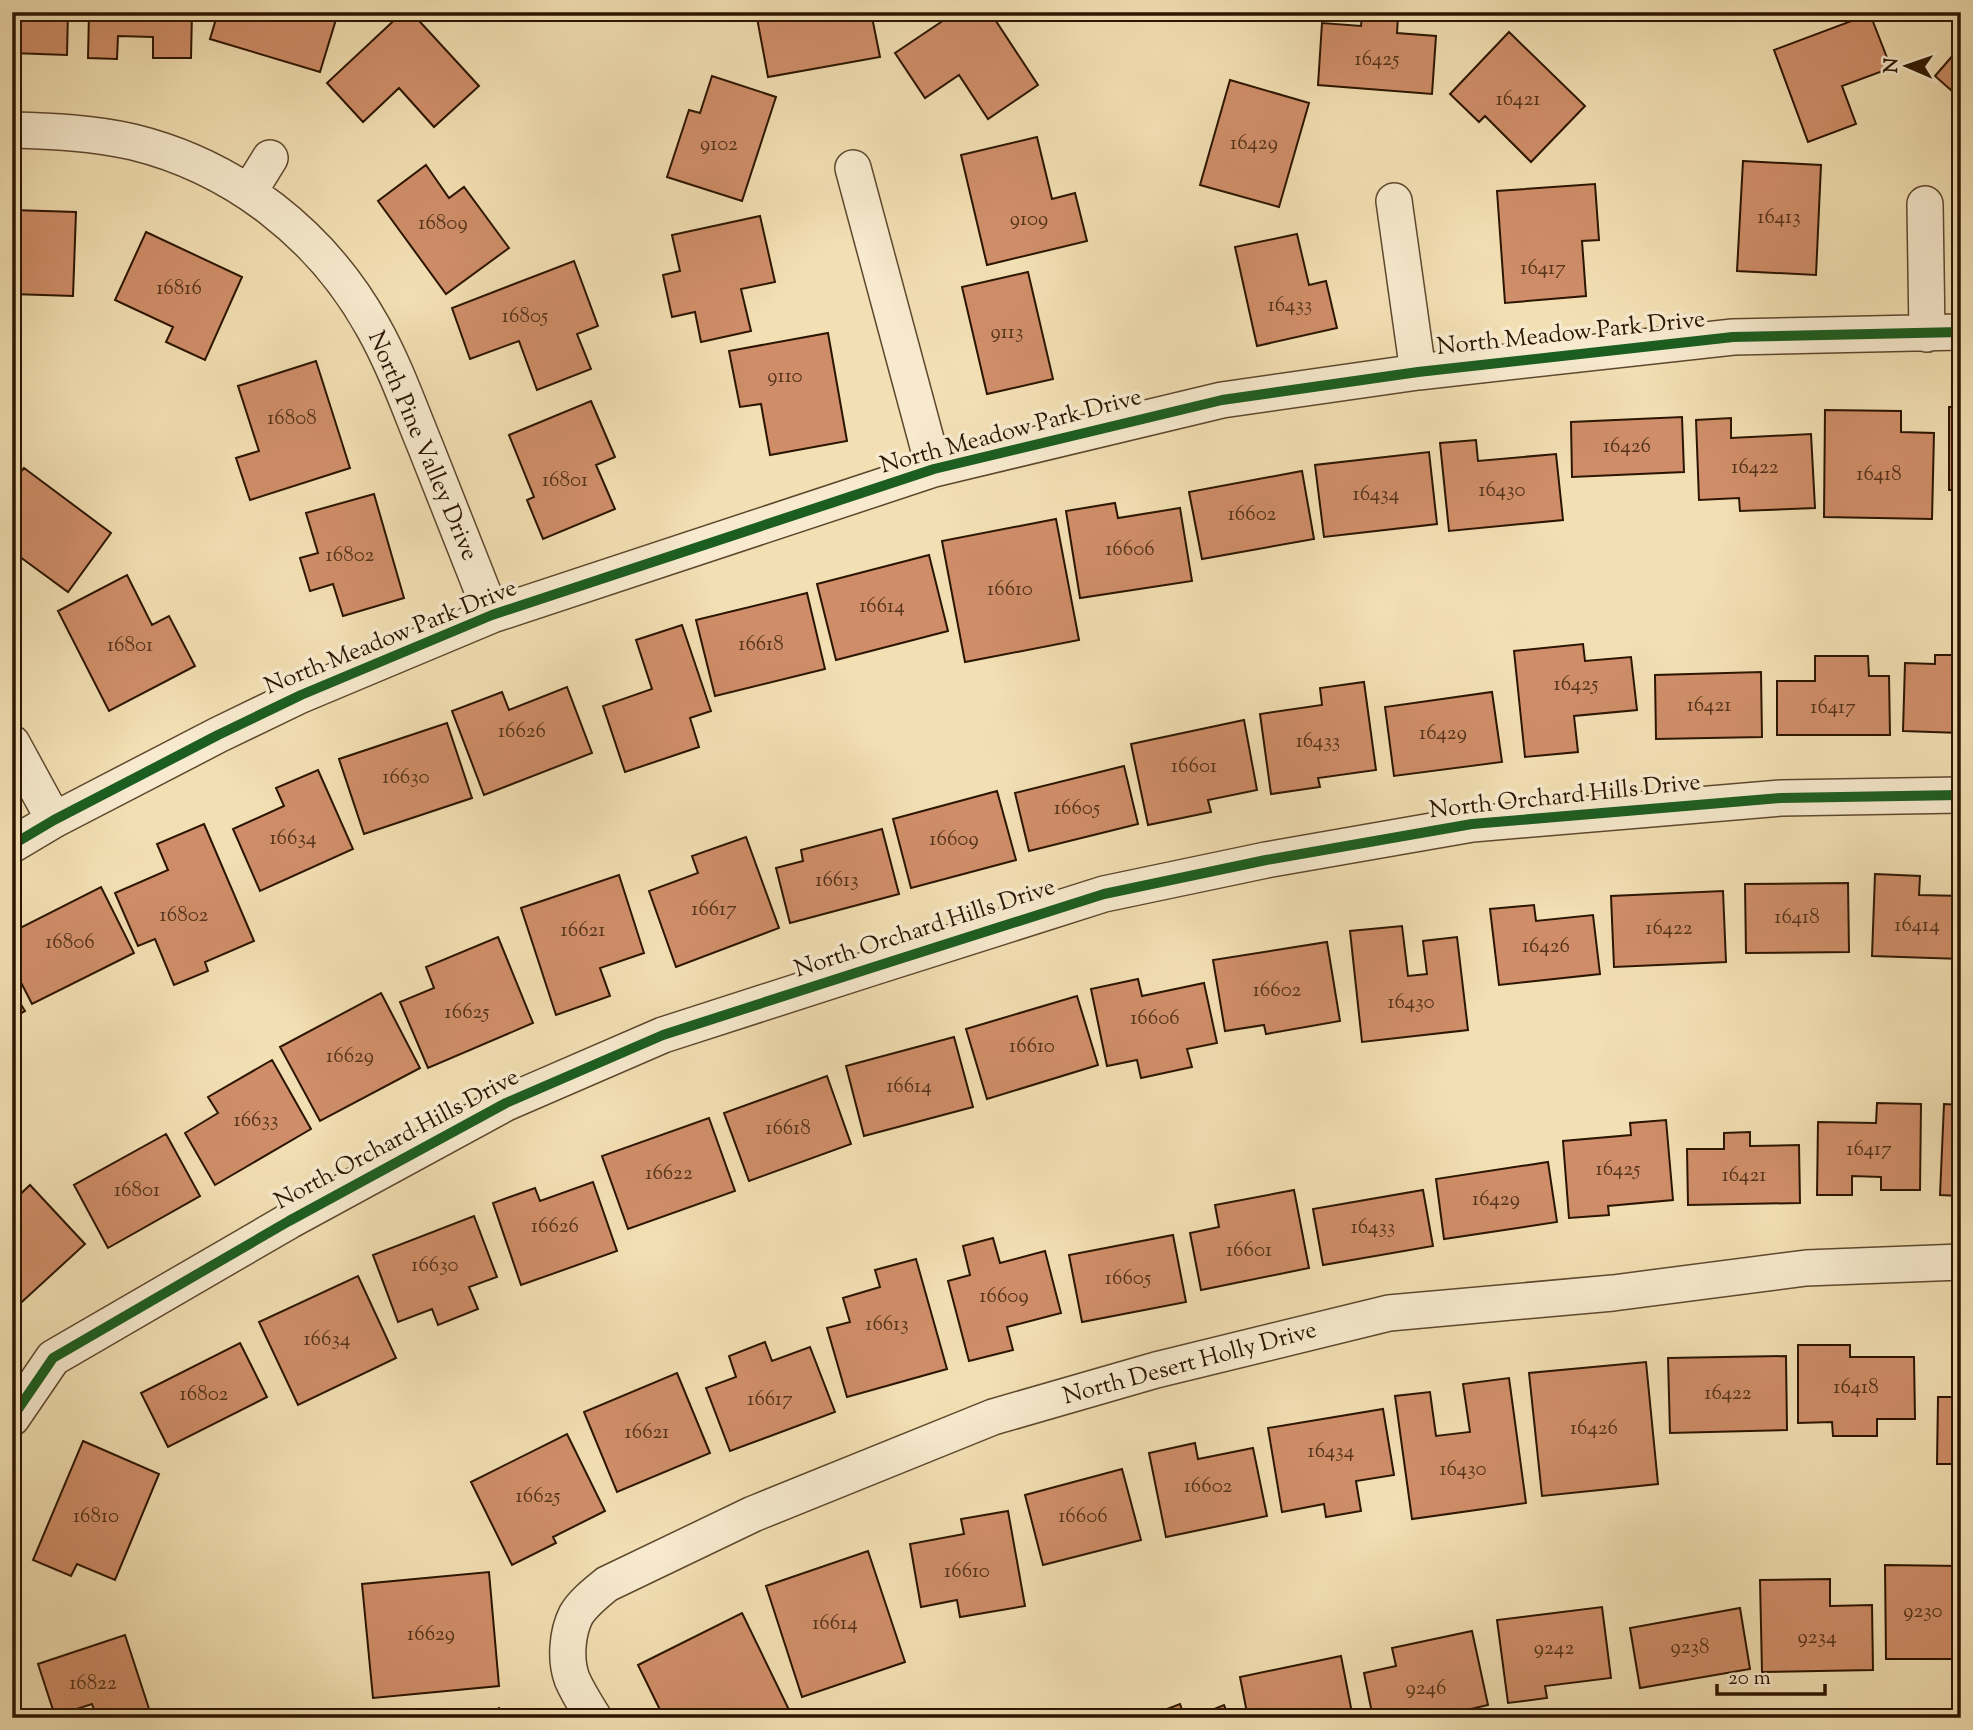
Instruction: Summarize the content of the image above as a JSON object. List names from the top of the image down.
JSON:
{
  "streets": {
    "street": [
      "North Meadow Park Drive",
      "North Pine Valley Drive",
      "North Orchard Hills Drive",
      "North Desert Holly Drive"
    ]
  },
  "crossings": [
    ["North Meadow Park Drive", "North Pine Valley Drive"]
  ],
  "house_numbers": [
    "16425",
    "16421",
    "16429",
    "9102",
    "16413",
    "9109",
    "16809",
    "16417",
    "16816",
    "16433",
    "16805",
    "9113",
    "9110",
    "16808",
    "16426",
    "16422",
    "16418",
    "16801",
    "16430",
    "16434",
    "16602",
    "16606",
    "16802",
    "16610",
    "16614",
    "16618",
    "16801",
    "16425",
    "16421",
    "16417",
    "16626",
    "16429",
    "16433",
    "16601",
    "16630",
    "16605",
    "16634",
    "16609",
    "16613",
    "16617",
    "16802",
    "16418",
    "16414",
    "16422",
    "16621",
    "16806",
    "16426",
    "16602",
    "16430",
    "16625",
    "16606",
    "16610",
    "16629",
    "16614",
    "16633",
    "16618",
    "16417",
    "16425",
    "16622",
    "16421",
    "16801",
    "16429",
    "16626",
    "16433",
    "16601",
    "16630",
    "16605",
    "16609",
    "16613",
    "16634",
    "16418",
    "16422",
    "16802",
    "16617",
    "16426",
    "16621",
    "16434",
    "16430",
    "16602",
    "16625",
    "16810",
    "16606",
    "16610",
    "9230",
    "16614",
    "16629",
    "9234",
    "9238",
    "9242",
    "16822",
    "9246"
  ],
  "scale_bar": "20 m",
  "north": "left"
}
